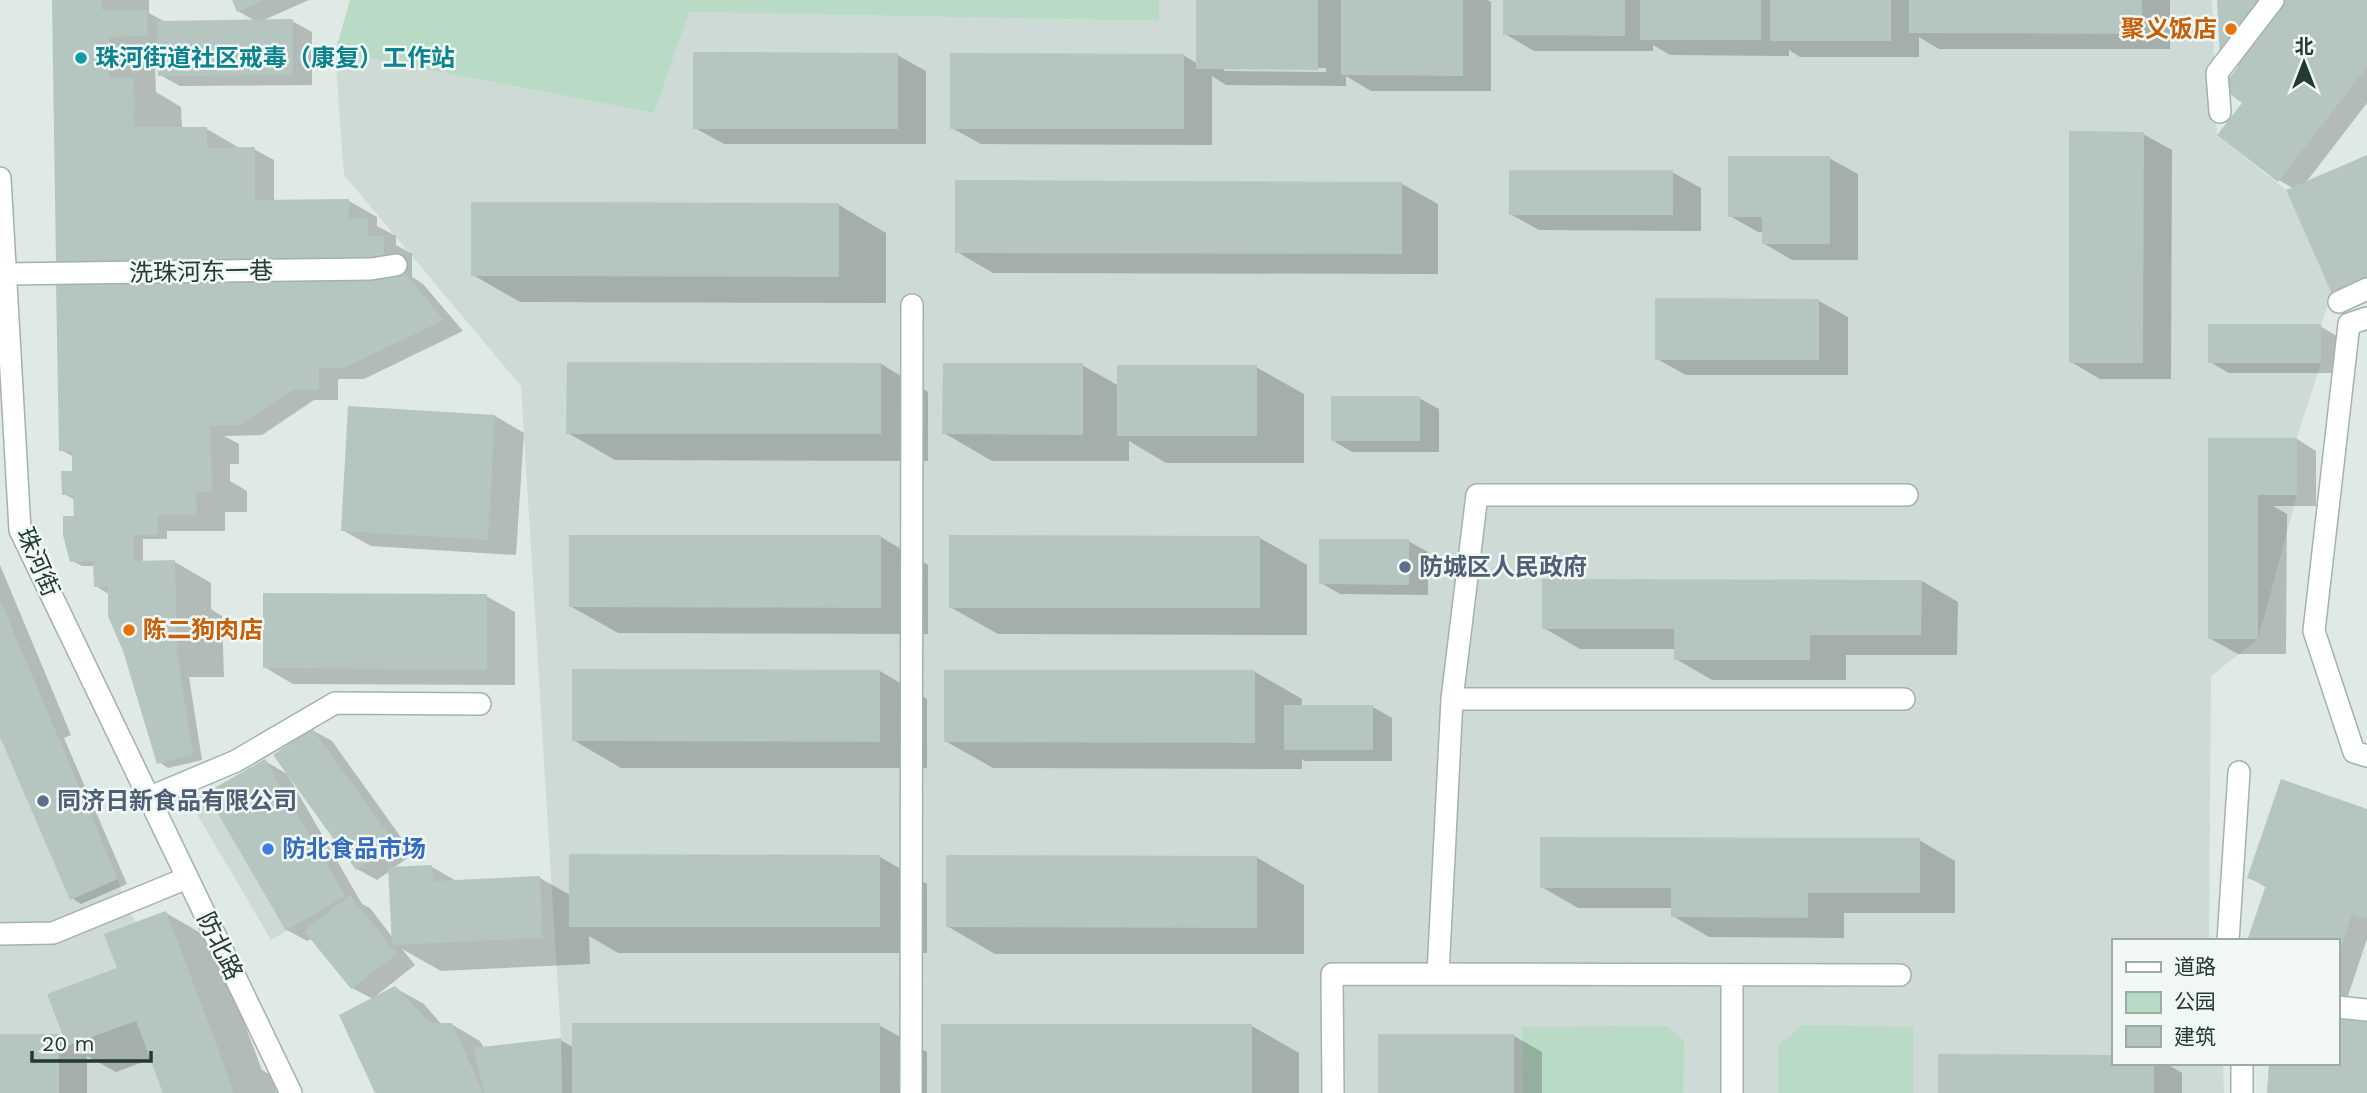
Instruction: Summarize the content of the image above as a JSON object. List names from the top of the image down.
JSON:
{
  "streets": {
    "street": ["洗珠河东一巷", "珠河街", "防北路"]
  },
  "crossings": [
    ["洗珠河东一巷", "珠河街"],
    ["珠河街", "防北路"]
  ],
  "places": [
    "聚义饭店",
    "珠河街道社区戒毒（康复）工作站",
    "防城区人民政府",
    "陈二狗肉店",
    "同济日新食品有限公司",
    "防北食品市场"
  ],
  "legend": ["道路", "公园", "建筑"],
  "scale_bar": "20 m",
  "north": "top"
}
